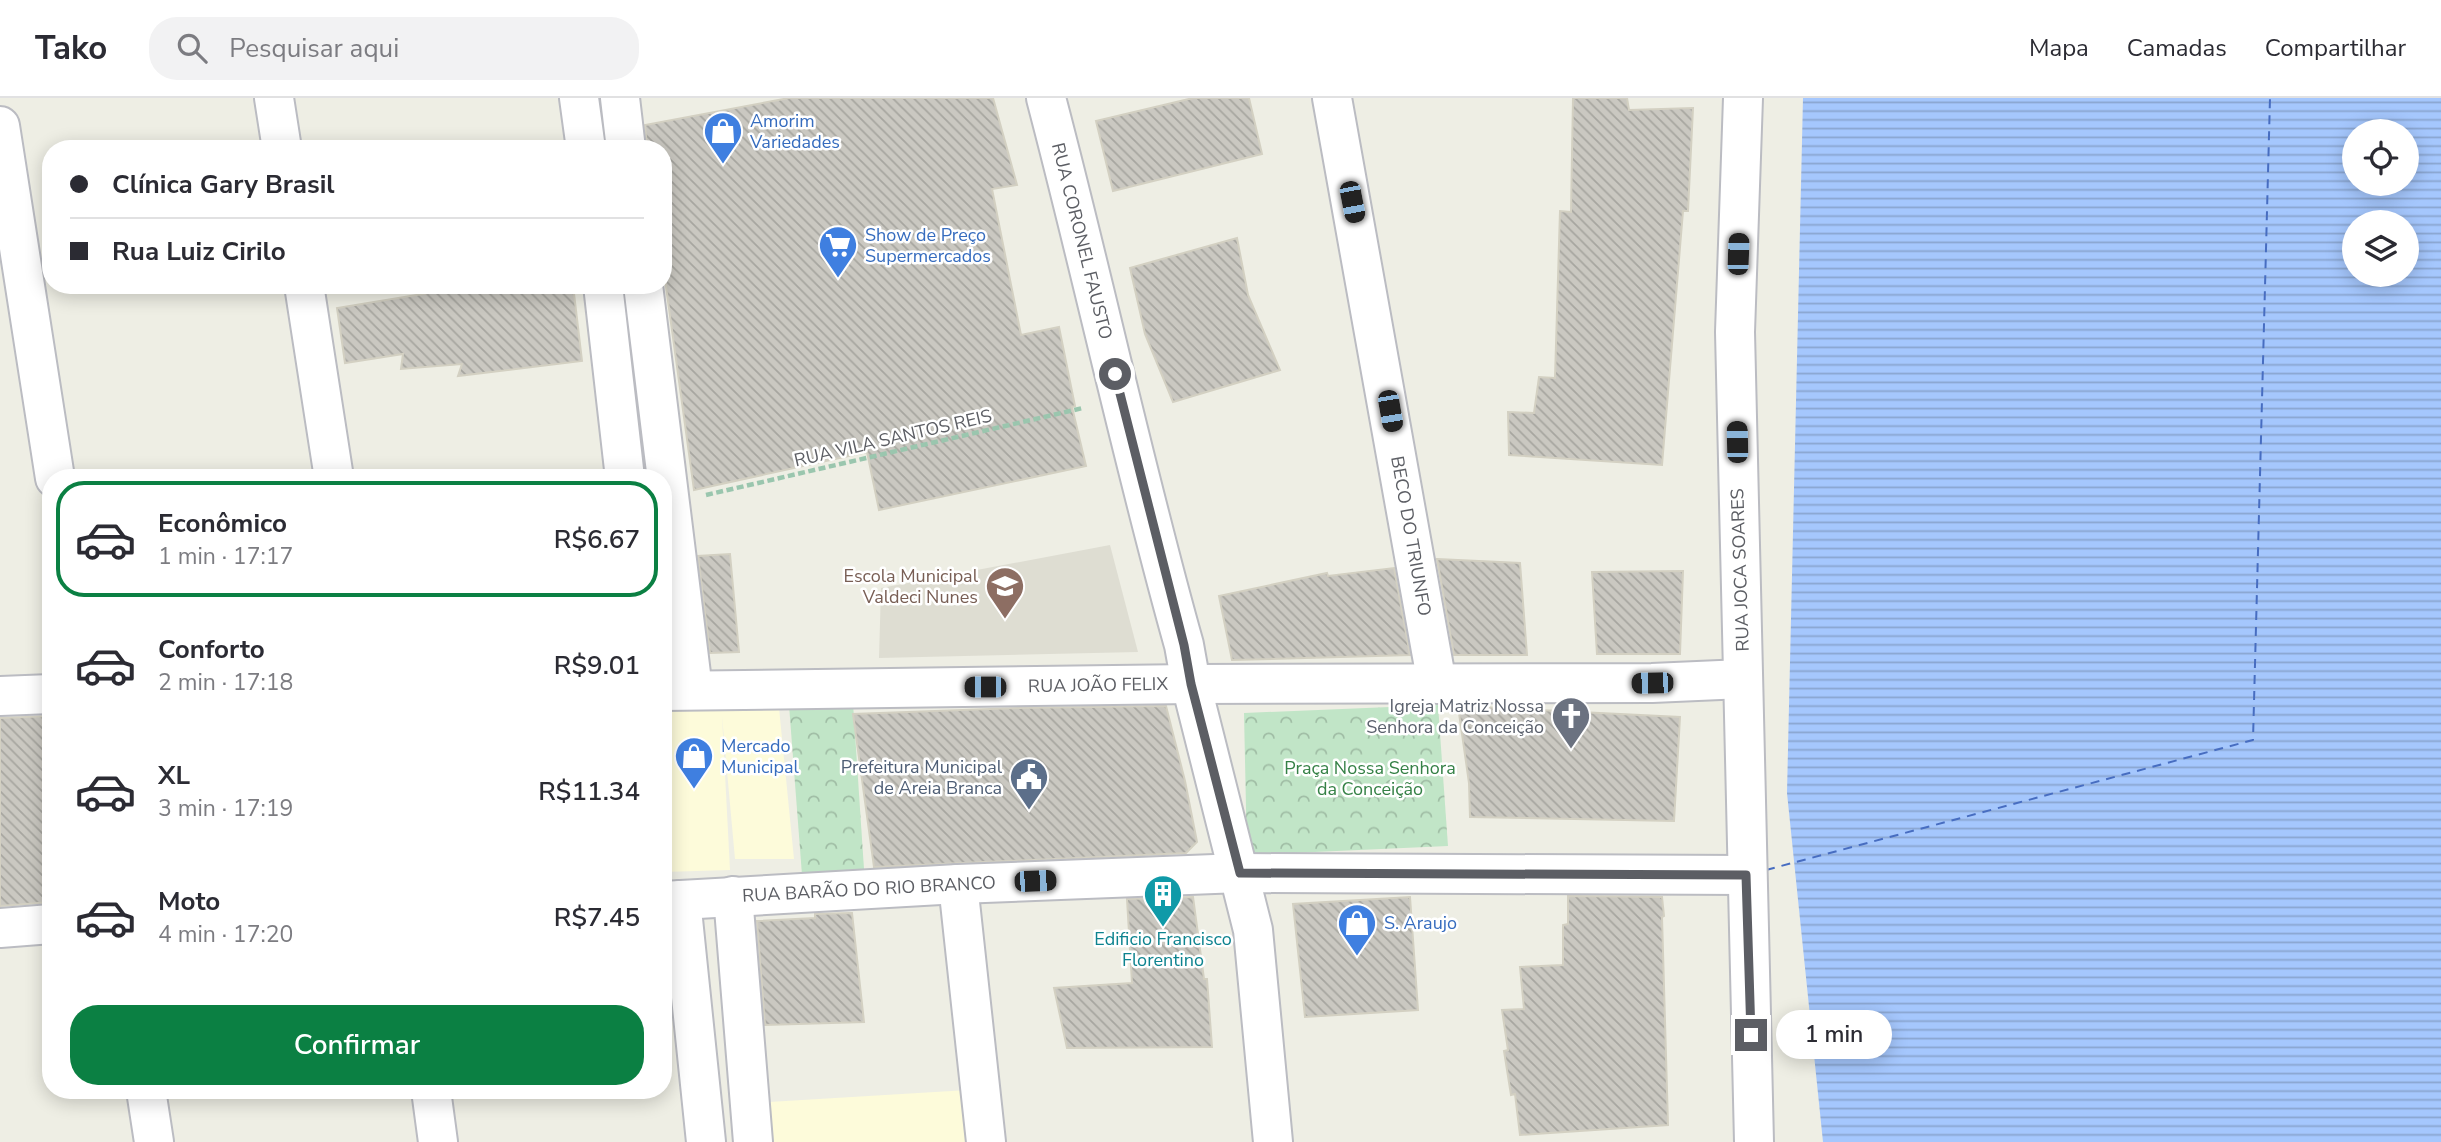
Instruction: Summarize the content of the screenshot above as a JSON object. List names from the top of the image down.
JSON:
{
  "streets": {
    "street": [
      "RUA CORONEL FAUSTO",
      "BECO DO TRIUNFO",
      "RUA JOCA SOARES",
      "RUA JOÃO FELIX",
      "RUA BARÃO DO RIO BRANCO"
    ],
    "path": ["RUA VILA SANTOS REIS"]
  },
  "crossings": [
    ["RUA CORONEL FAUSTO", "RUA VILA SANTOS REIS"],
    ["RUA CORONEL FAUSTO", "RUA JOÃO FELIX"],
    ["RUA CORONEL FAUSTO", "RUA BARÃO DO RIO BRANCO"],
    ["BECO DO TRIUNFO", "RUA JOÃO FELIX"],
    ["RUA JOCA SOARES", "RUA JOÃO FELIX"],
    ["RUA JOCA SOARES", "RUA BARÃO DO RIO BRANCO"]
  ],
  "parks": ["Praça Nossa Senhora da Conceição"],
  "places": {
    "shop": ["Amorim Variedades", "Mercado Municipal", "S. Araujo"],
    "supermarket": ["Show de Preço Supermercados"],
    "school or university": ["Escola Municipal Valdeci Nunes"],
    "church": ["Igreja Matriz Nossa Senhora da Conceição"],
    "public building": ["Prefeitura Municipal de Areia Branca"],
    "building": ["Edificio Francisco Florentino"]
  },
  "page": {
    "header": "Tako",
    "search": "Pesquisar aqui",
    "nav": ["Mapa", "Camadas", "Compartilhar"],
    "banner": ["Clínica Gary Brasil", "Rua Luiz Cirilo"],
    "list": [
      {
        "name": "Econômico",
        "note": "1 min · 17:17",
        "value": "R$6.67"
      },
      {
        "name": "Conforto",
        "note": "2 min · 17:18",
        "value": "R$9.01"
      },
      {
        "name": "XL",
        "note": "3 min · 17:19",
        "value": "R$11.34"
      },
      {
        "name": "Moto",
        "note": "4 min · 17:20",
        "value": "R$7.45"
      }
    ],
    "buttons": "Confirmar",
    "bubble": "1 min"
  }
}
